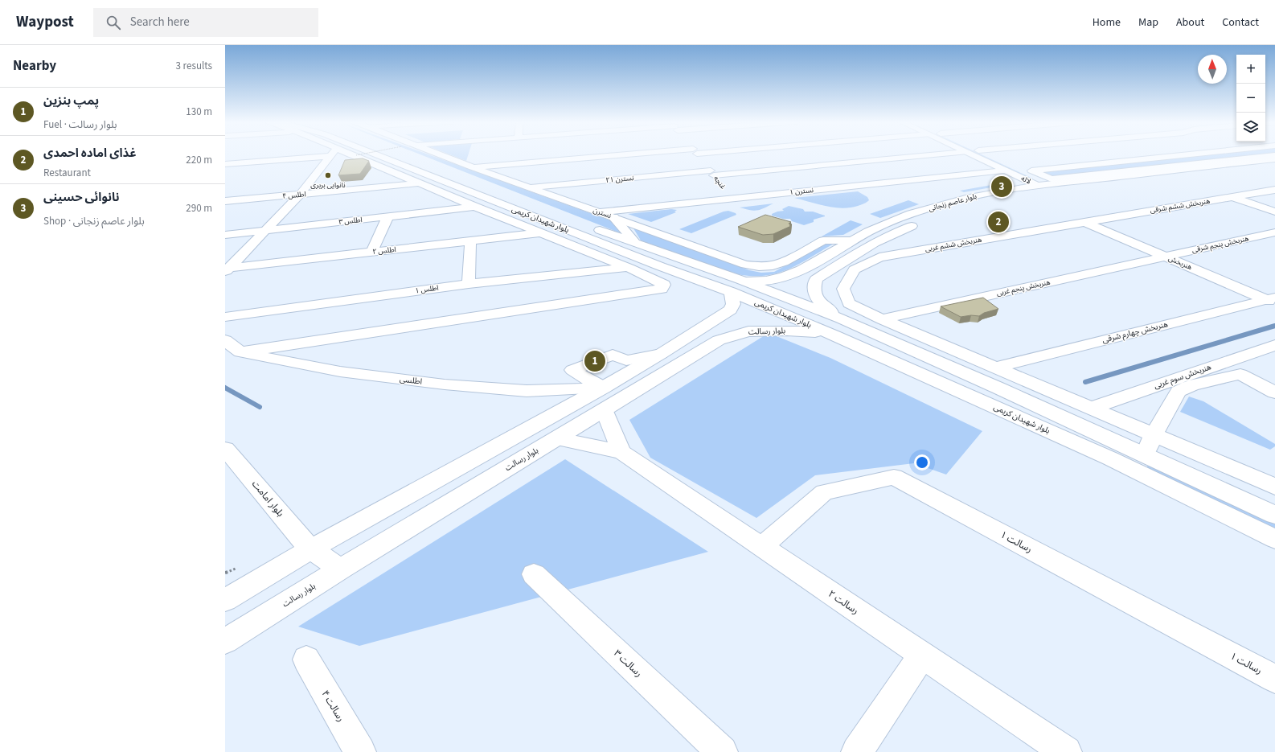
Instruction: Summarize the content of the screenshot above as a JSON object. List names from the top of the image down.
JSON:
{
  "streets": {
    "street": [
      "نسترن ۲۱",
      "لاله",
      "غنچه",
      "نسترن ۱",
      "اطلس ۴",
      "بلوار عاصم زنجانی",
      "هنربخش ششم شرقی",
      "نسترن",
      "بلوار شهیدان کریمی",
      "اطلس ۳",
      "هنربخش ششم غربی",
      "هنربخش پنجم شرقی",
      "اطلس ۲",
      "هنربخش",
      "هنربخش پنجم غربی",
      "اطلس ۱",
      "بلوار رسالت",
      "هنربخش چهارم شرقی",
      "هنربخش سوم غربی",
      "اطلسی",
      "بلوار امامت",
      "رسالت ۱",
      "رسالت ۲",
      "رسالت ۳",
      "رسالت ۴"
    ]
  },
  "crossings": [
    ["نسترن ۲۱", "غنچه"],
    ["نسترن ۲۱", "نسترن"],
    ["لاله", "نسترن ۱"],
    ["لاله", "بلوار عاصم زنجانی"],
    ["نسترن ۱", "نسترن"],
    ["بلوار عاصم زنجانی", "نسترن"],
    ["بلوار عاصم زنجانی", "بلوار شهیدان کریمی"],
    ["هنربخش ششم شرقی", "هنربخش ششم غربی"],
    ["هنربخش ششم شرقی", "هنربخش"],
    ["بلوار شهیدان کریمی", "اطلس ۱"],
    ["بلوار شهیدان کریمی", "بلوار رسالت"],
    ["هنربخش ششم غربی", "هنربخش"],
    ["هنربخش ششم غربی", "هنربخش پنجم غربی"],
    ["هنربخش پنجم شرقی", "هنربخش"],
    ["هنربخش پنجم شرقی", "هنربخش پنجم غربی"],
    ["هنربخش", "هنربخش پنجم غربی"],
    ["هنربخش", "هنربخش چهارم شرقی"],
    ["بلوار رسالت", "بلوار امامت"],
    ["رسالت ۱", "رسالت ۲"]
  ],
  "places": ["نانوایی بربری"],
  "north": "top",
  "page": {
    "header": "Waypost",
    "search": "Search here",
    "nav": [
      "Home",
      "Map",
      "About",
      "Contact"
    ],
    "heading": ["Nearby", "3 results"],
    "map_buttons": ["+", "−"],
    "list": [
      {
        "mark": "1",
        "name": "پمپ بنزین",
        "note": "Fuel · بلوار رسالت",
        "value": "130 m"
      },
      {
        "mark": "2",
        "name": "غذای اماده احمدی",
        "note": "Restaurant",
        "value": "220 m"
      },
      {
        "mark": "3",
        "name": "نانوائی حسینی",
        "note": "Shop · بلوار عاصم زنجانی",
        "value": "290 m"
      }
    ],
    "pins": ["3", "2", "1"]
  }
}
